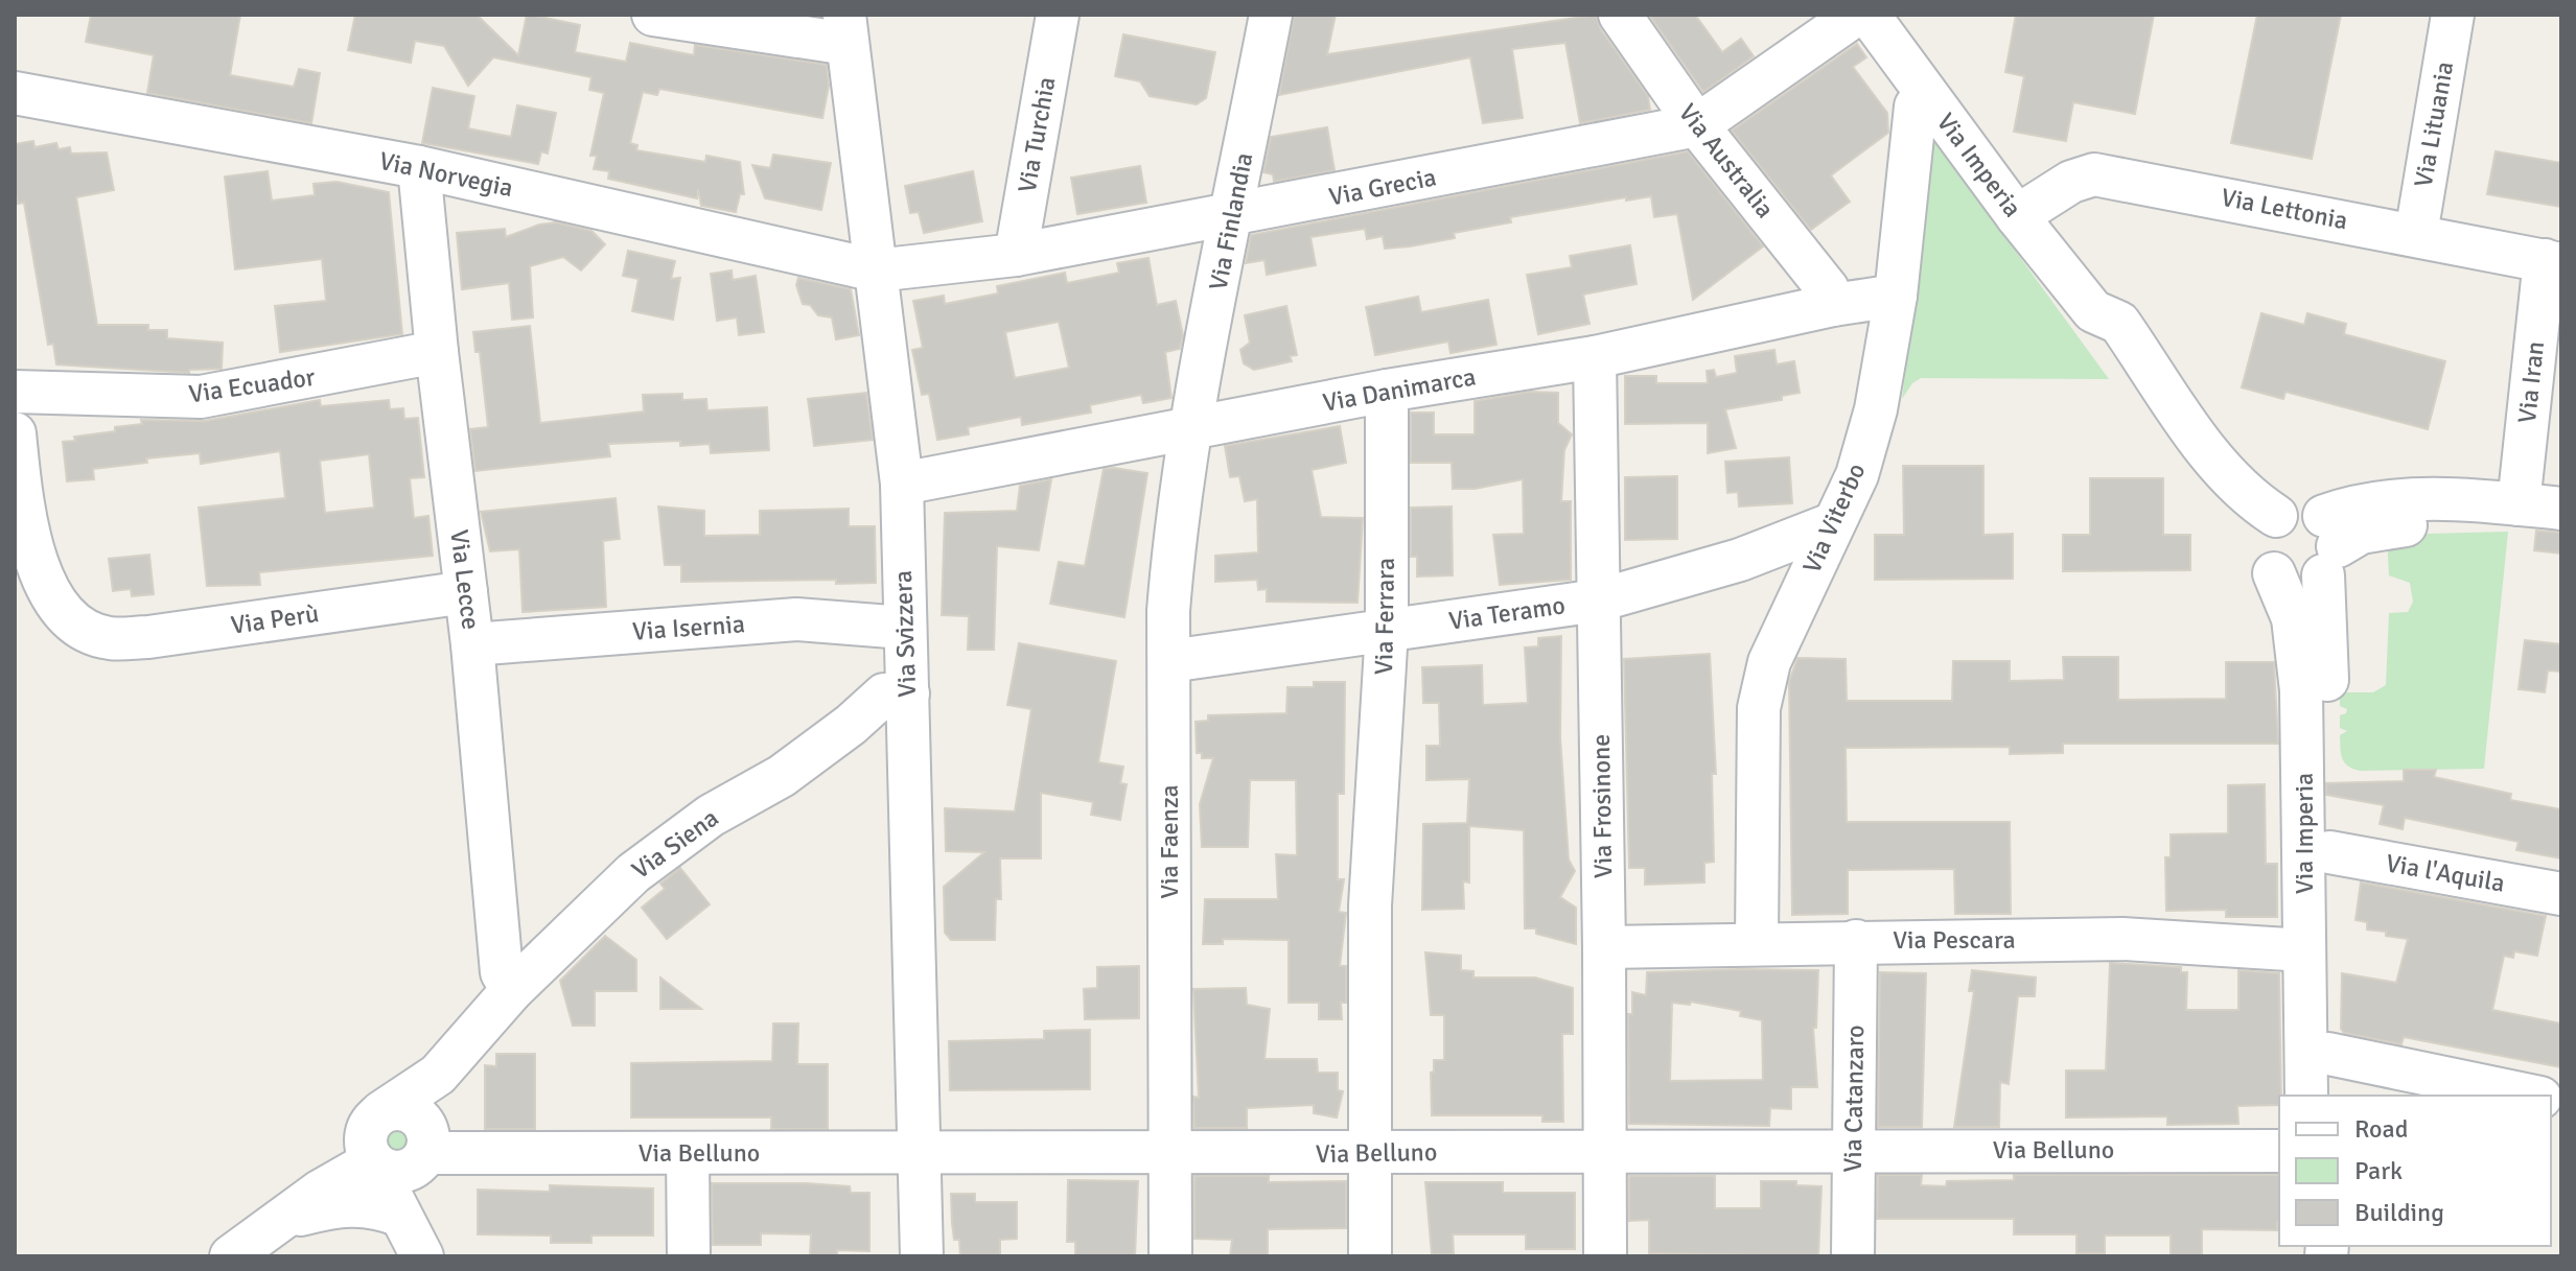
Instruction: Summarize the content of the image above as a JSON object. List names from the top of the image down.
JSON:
{
  "streets": {
    "street": [
      "Via Lituania",
      "Via Turchia",
      "Via Australia",
      "Via Imperia",
      "Via Norvegia",
      "Via Grecia",
      "Via Lettonia",
      "Via Finlandia",
      "Via Iran",
      "Via Ecuador",
      "Via Danimarca",
      "Via Viterbo",
      "Via Lecce",
      "Via Teramo",
      "Via Ferrara",
      "Via Perù",
      "Via Isernia",
      "Via Svizzera",
      "Via Frosinone",
      "Via Faenza",
      "Via Siena",
      "Via l'Aquila",
      "Via Pescara",
      "Via Catanzaro",
      "Via Belluno"
    ]
  },
  "crossings": [
    ["Via Lituania", "Via Lettonia"],
    ["Via Turchia", "Via Grecia"],
    ["Via Australia", "Via Grecia"],
    ["Via Australia", "Via Danimarca"],
    ["Via Imperia", "Via Lettonia"],
    ["Via Imperia", "Via Viterbo"],
    ["Via Imperia", "Via l'Aquila"],
    ["Via Imperia", "Via Pescara"],
    ["Via Norvegia", "Via Grecia"],
    ["Via Norvegia", "Via Lecce"],
    ["Via Norvegia", "Via Svizzera"],
    ["Via Grecia", "Via Finlandia"],
    ["Via Grecia", "Via Svizzera"],
    ["Via Lettonia", "Via Iran"],
    ["Via Finlandia", "Via Danimarca"],
    ["Via Finlandia", "Via Faenza"],
    ["Via Ecuador", "Via Lecce"],
    ["Via Danimarca", "Via Viterbo"],
    ["Via Danimarca", "Via Ferrara"],
    ["Via Danimarca", "Via Svizzera"],
    ["Via Danimarca", "Via Frosinone"],
    ["Via Danimarca", "Via Faenza"],
    ["Via Viterbo", "Via Teramo"],
    ["Via Viterbo", "Via Pescara"],
    ["Via Lecce", "Via Perù"],
    ["Via Lecce", "Via Isernia"],
    ["Via Lecce", "Via Siena"],
    ["Via Teramo", "Via Ferrara"],
    ["Via Teramo", "Via Frosinone"],
    ["Via Teramo", "Via Faenza"],
    ["Via Ferrara", "Via Belluno"],
    ["Via Isernia", "Via Svizzera"],
    ["Via Svizzera", "Via Siena"],
    ["Via Svizzera", "Via Belluno"],
    ["Via Frosinone", "Via Pescara"],
    ["Via Frosinone", "Via Belluno"],
    ["Via Faenza", "Via Belluno"],
    ["Via Siena", "Via Belluno"],
    ["Via Pescara", "Via Catanzaro"],
    ["Via Catanzaro", "Via Belluno"]
  ],
  "legend": ["Road", "Park", "Building"]
}
